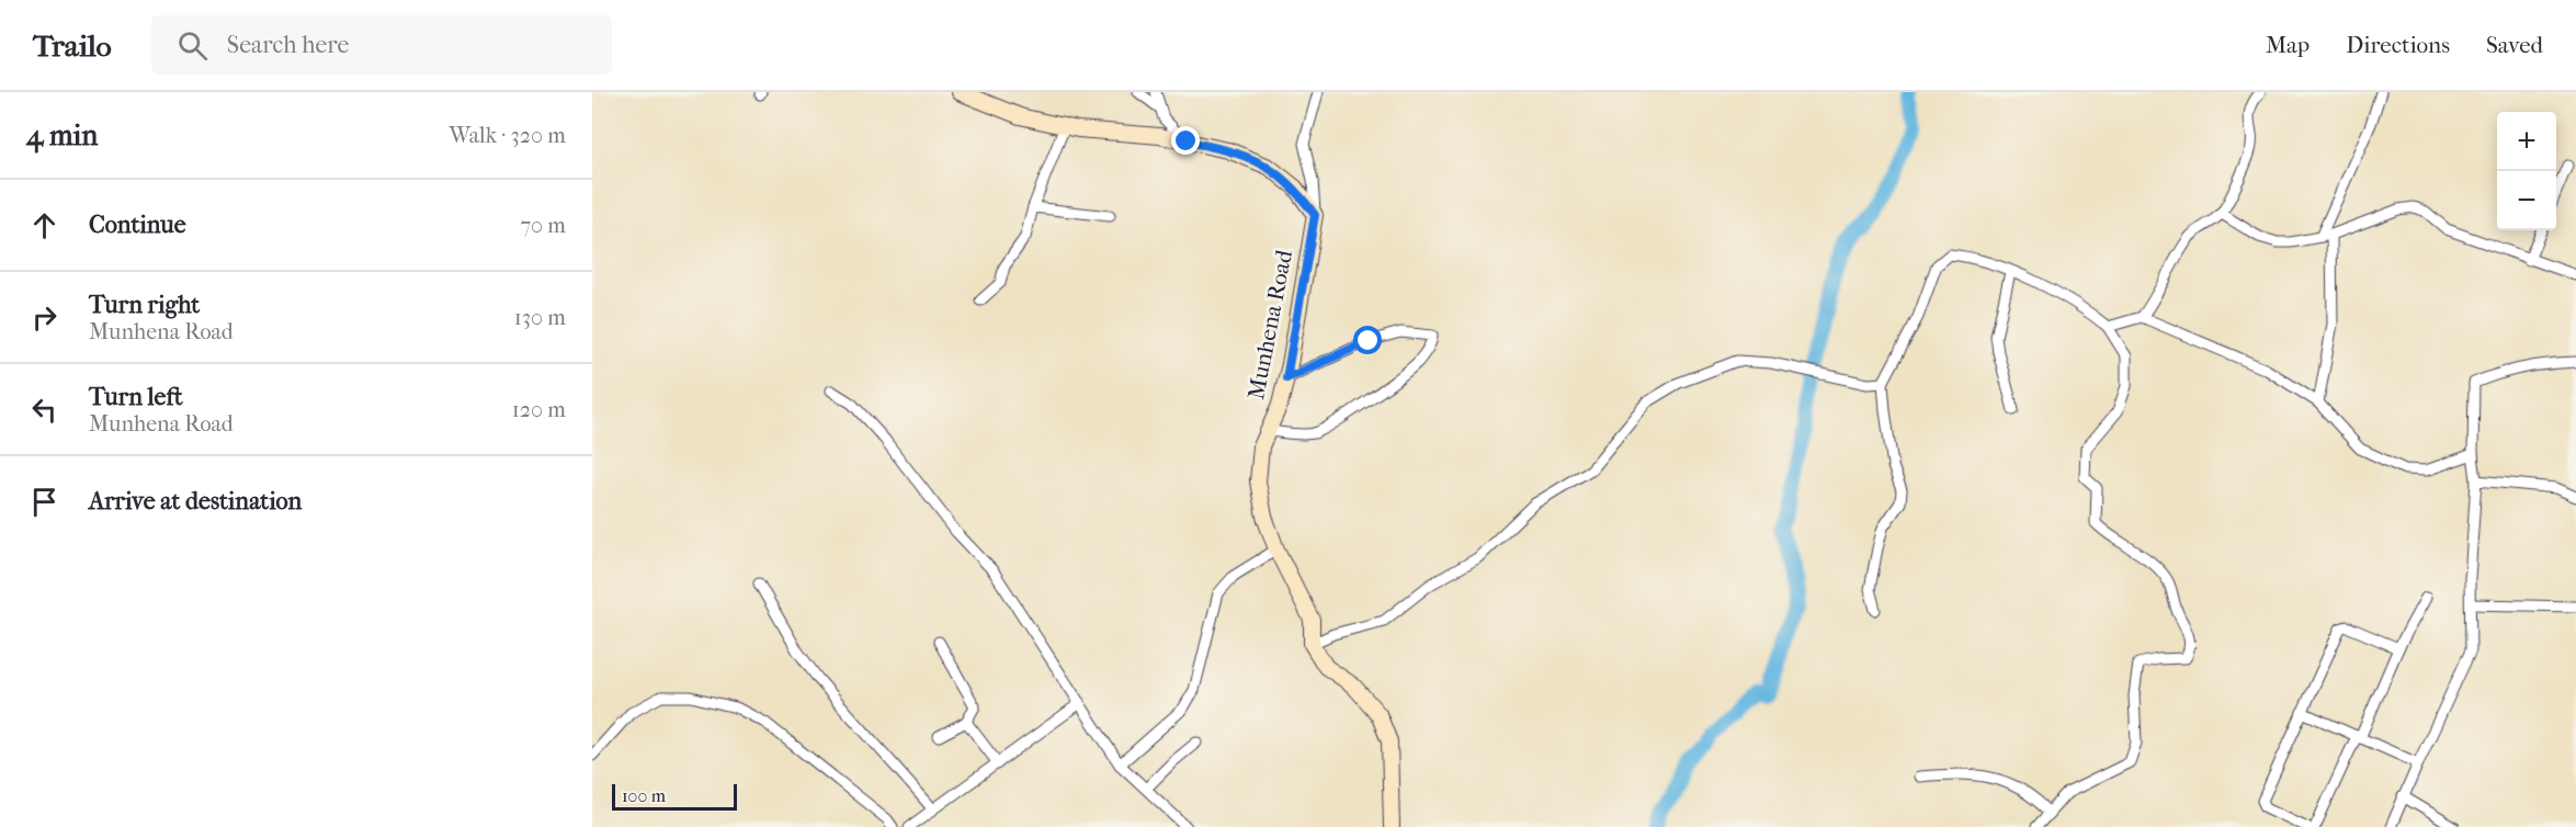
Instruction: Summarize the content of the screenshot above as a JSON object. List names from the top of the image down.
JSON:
{
  "streets": {
    "street": ["Munhena Road"]
  },
  "scale_bar": "100 m",
  "page": {
    "header": "Trailo",
    "search": "Search here",
    "nav": ["Map", "Directions", "Saved"],
    "heading": ["4 min", "Walk · 320 m"],
    "map_buttons": ["+", "−"],
    "list": [
      ["Continue", "70 m"],
      ["Turn right", "Munhena Road", "130 m"],
      ["Turn left", "Munhena Road", "120 m"],
      "Arrive at destination"
    ],
    "scale": "100 m"
  }
}
